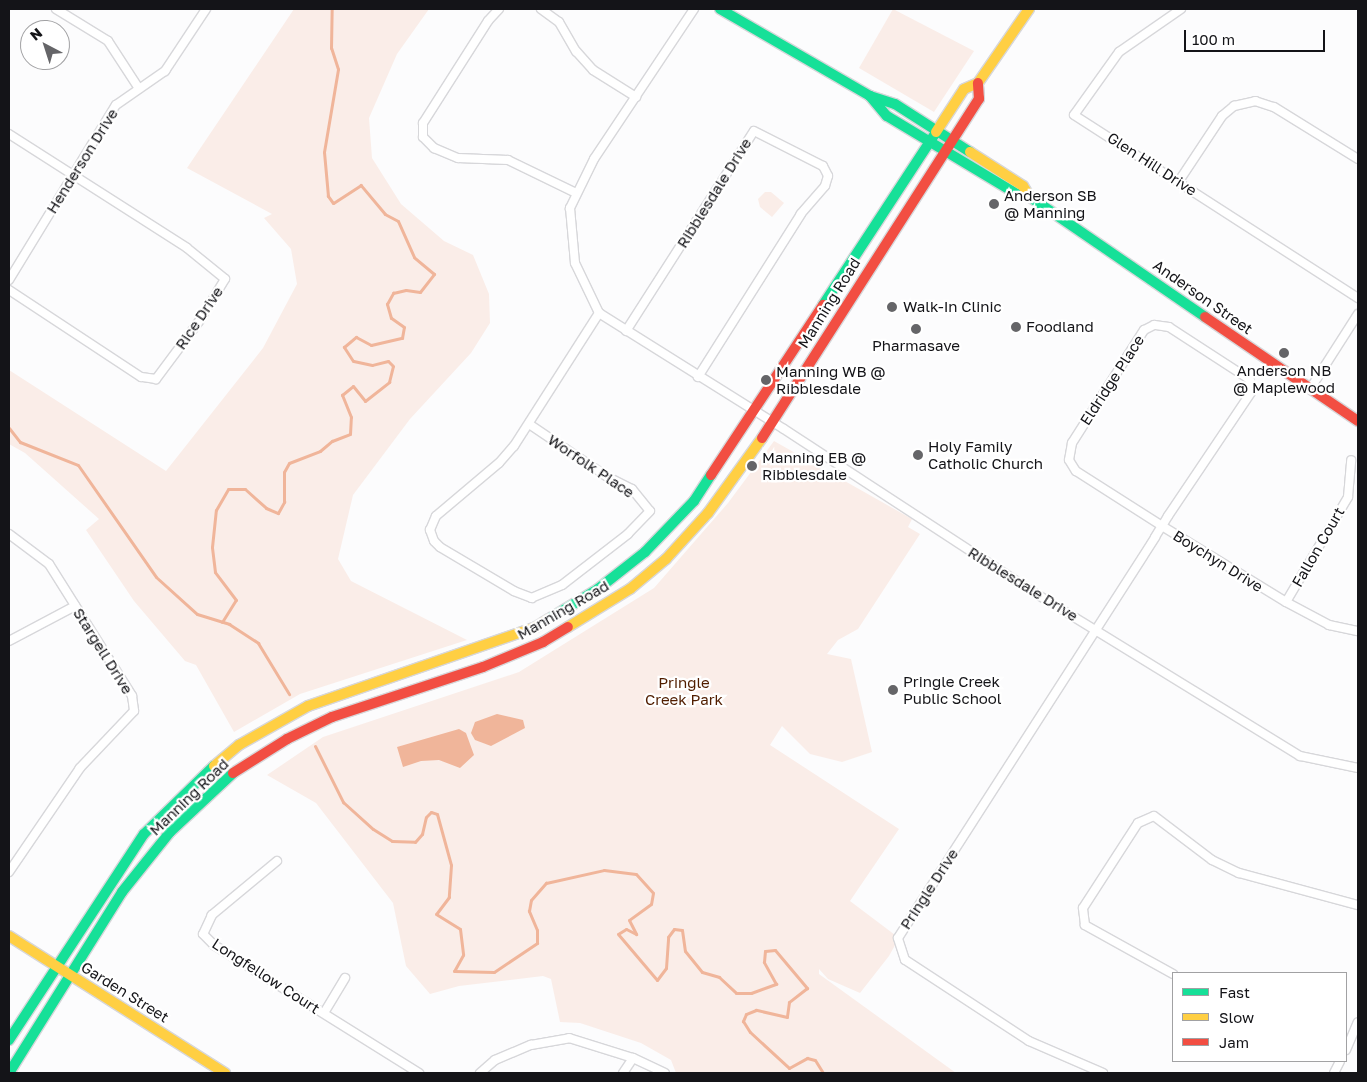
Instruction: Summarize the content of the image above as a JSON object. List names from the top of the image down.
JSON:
{
  "streets": {
    "main road": ["Anderson Street", "Manning Road", "Garden Street"],
    "street": [
      "Henderson Drive",
      "Glen Hill Drive",
      "Ribblesdale Drive",
      "Rice Drive",
      "Eldridge Place",
      "Worfolk Place",
      "Fallon Court",
      "Boychyn Drive",
      "Stargell Drive",
      "Pringle Drive",
      "Longfellow Court"
    ]
  },
  "crossings": [
    ["Henderson Drive", "Rice Drive"],
    ["Ribblesdale Drive", "Manning Road"],
    ["Ribblesdale Drive", "Worfolk Place"],
    ["Ribblesdale Drive", "Boychyn Drive"],
    ["Ribblesdale Drive", "Pringle Drive"],
    ["Anderson Street", "Manning Road"],
    ["Manning Road", "Garden Street"],
    ["Eldridge Place", "Boychyn Drive"],
    ["Fallon Court", "Boychyn Drive"],
    ["Boychyn Drive", "Pringle Drive"]
  ],
  "parks": ["Pringle Creek Park"],
  "places": [
    "Anderson SB @ Manning",
    "Walk-In Clinic",
    "Foodland",
    "Pharmasave",
    "Anderson NB @ Maplewood",
    "Manning WB @ Ribblesdale",
    "Holy Family Catholic Church",
    "Manning EB @ Ribblesdale",
    "Pringle Creek Public School"
  ],
  "legend": ["Fast", "Slow", "Jam"],
  "scale_bar": "100 m",
  "north": "top left"
}
